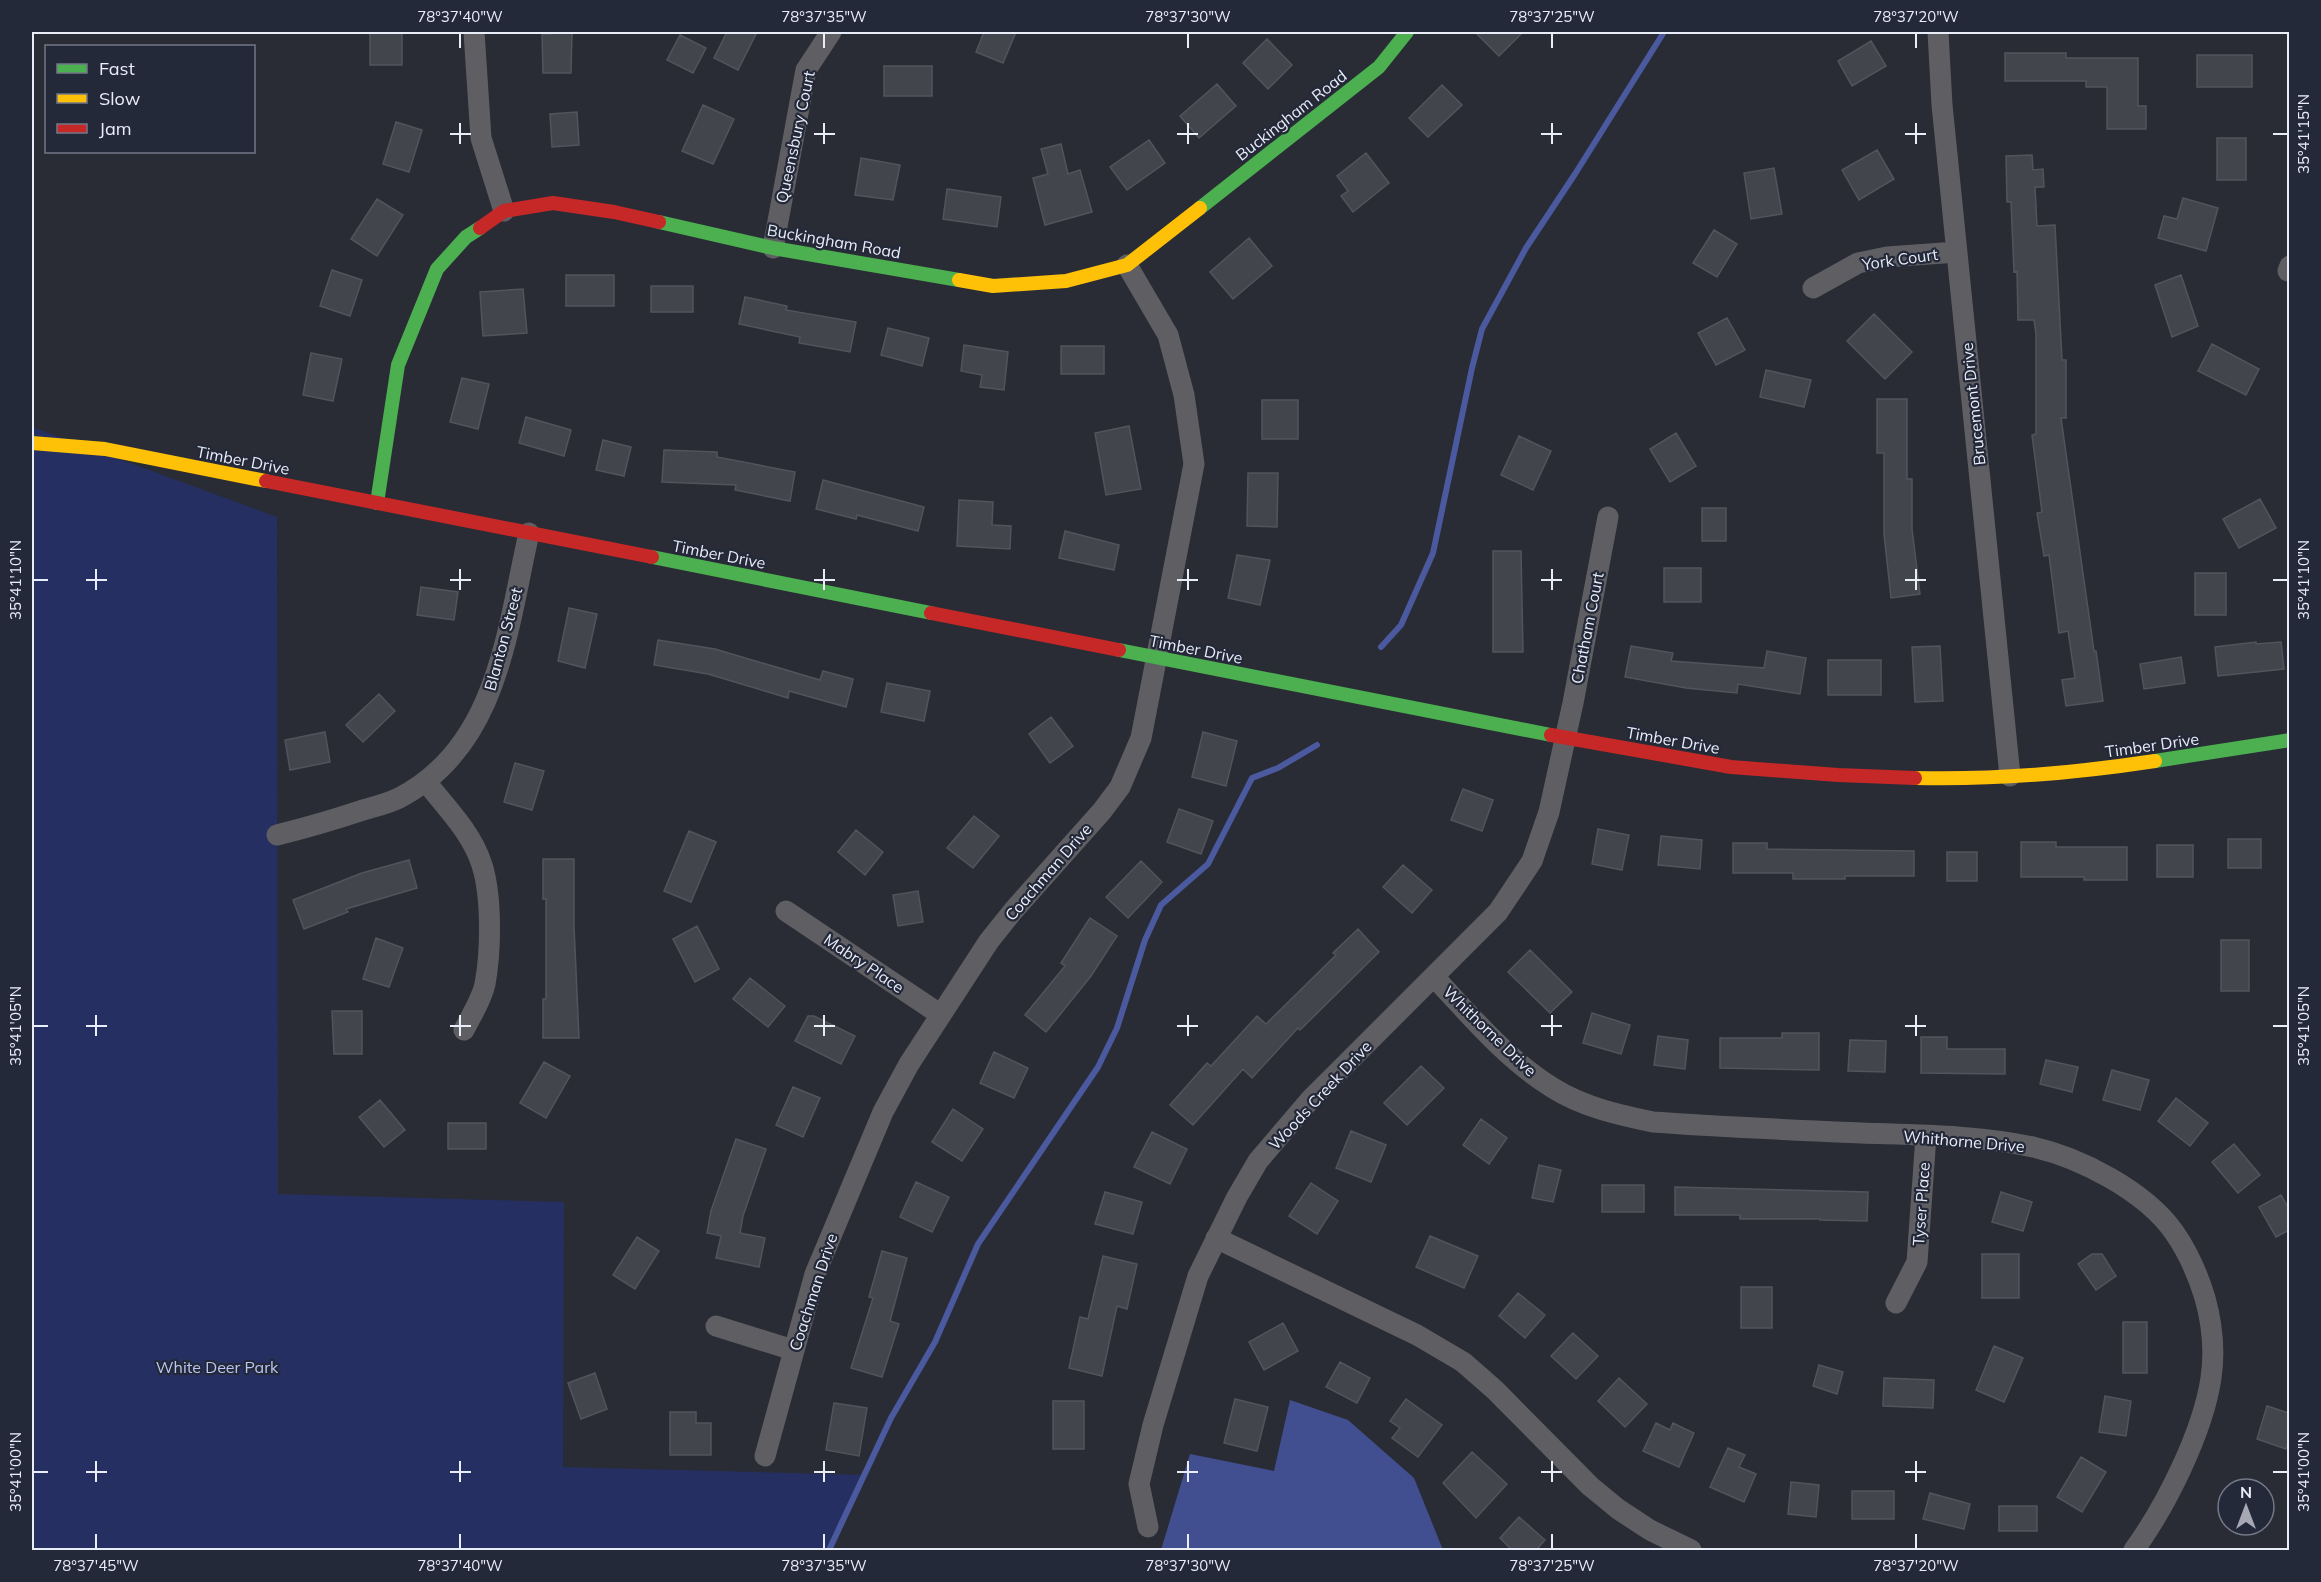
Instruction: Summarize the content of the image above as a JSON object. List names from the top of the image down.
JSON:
{
  "streets": {
    "main road": ["Buckingham Road", "Timber Drive"],
    "street": [
      "Queensbury Court",
      "York Court",
      "Brucemont Drive",
      "Chatham Court",
      "Blanton Street",
      "Coachman Drive",
      "Mabry Place",
      "Whithorne Drive",
      "Woods Creek Drive",
      "Tyser Place"
    ]
  },
  "crossings": [
    ["Buckingham Road", "Queensbury Court"],
    ["Buckingham Road", "Timber Drive"],
    ["Buckingham Road", "Coachman Drive"],
    ["York Court", "Brucemont Drive"],
    ["Brucemont Drive", "Timber Drive"],
    ["Timber Drive", "Chatham Court"],
    ["Timber Drive", "Blanton Street"],
    ["Timber Drive", "Coachman Drive"],
    ["Timber Drive", "Woods Creek Drive"],
    ["Chatham Court", "Woods Creek Drive"],
    ["Coachman Drive", "Mabry Place"],
    ["Whithorne Drive", "Woods Creek Drive"],
    ["Whithorne Drive", "Tyser Place"]
  ],
  "parks": ["White Deer Park"],
  "legend": ["Fast", "Slow", "Jam"],
  "north": "top",
  "coordinates": [
    "78°37'40\"W",
    "78°37'35\"W",
    "78°37'30\"W",
    "78°37'25\"W",
    "78°37'20\"W",
    "35°41'15\"N",
    "35°41'10\"N",
    "35°41'05\"N",
    "35°41'00\"N",
    "78°37'45\"W"
  ]
}
